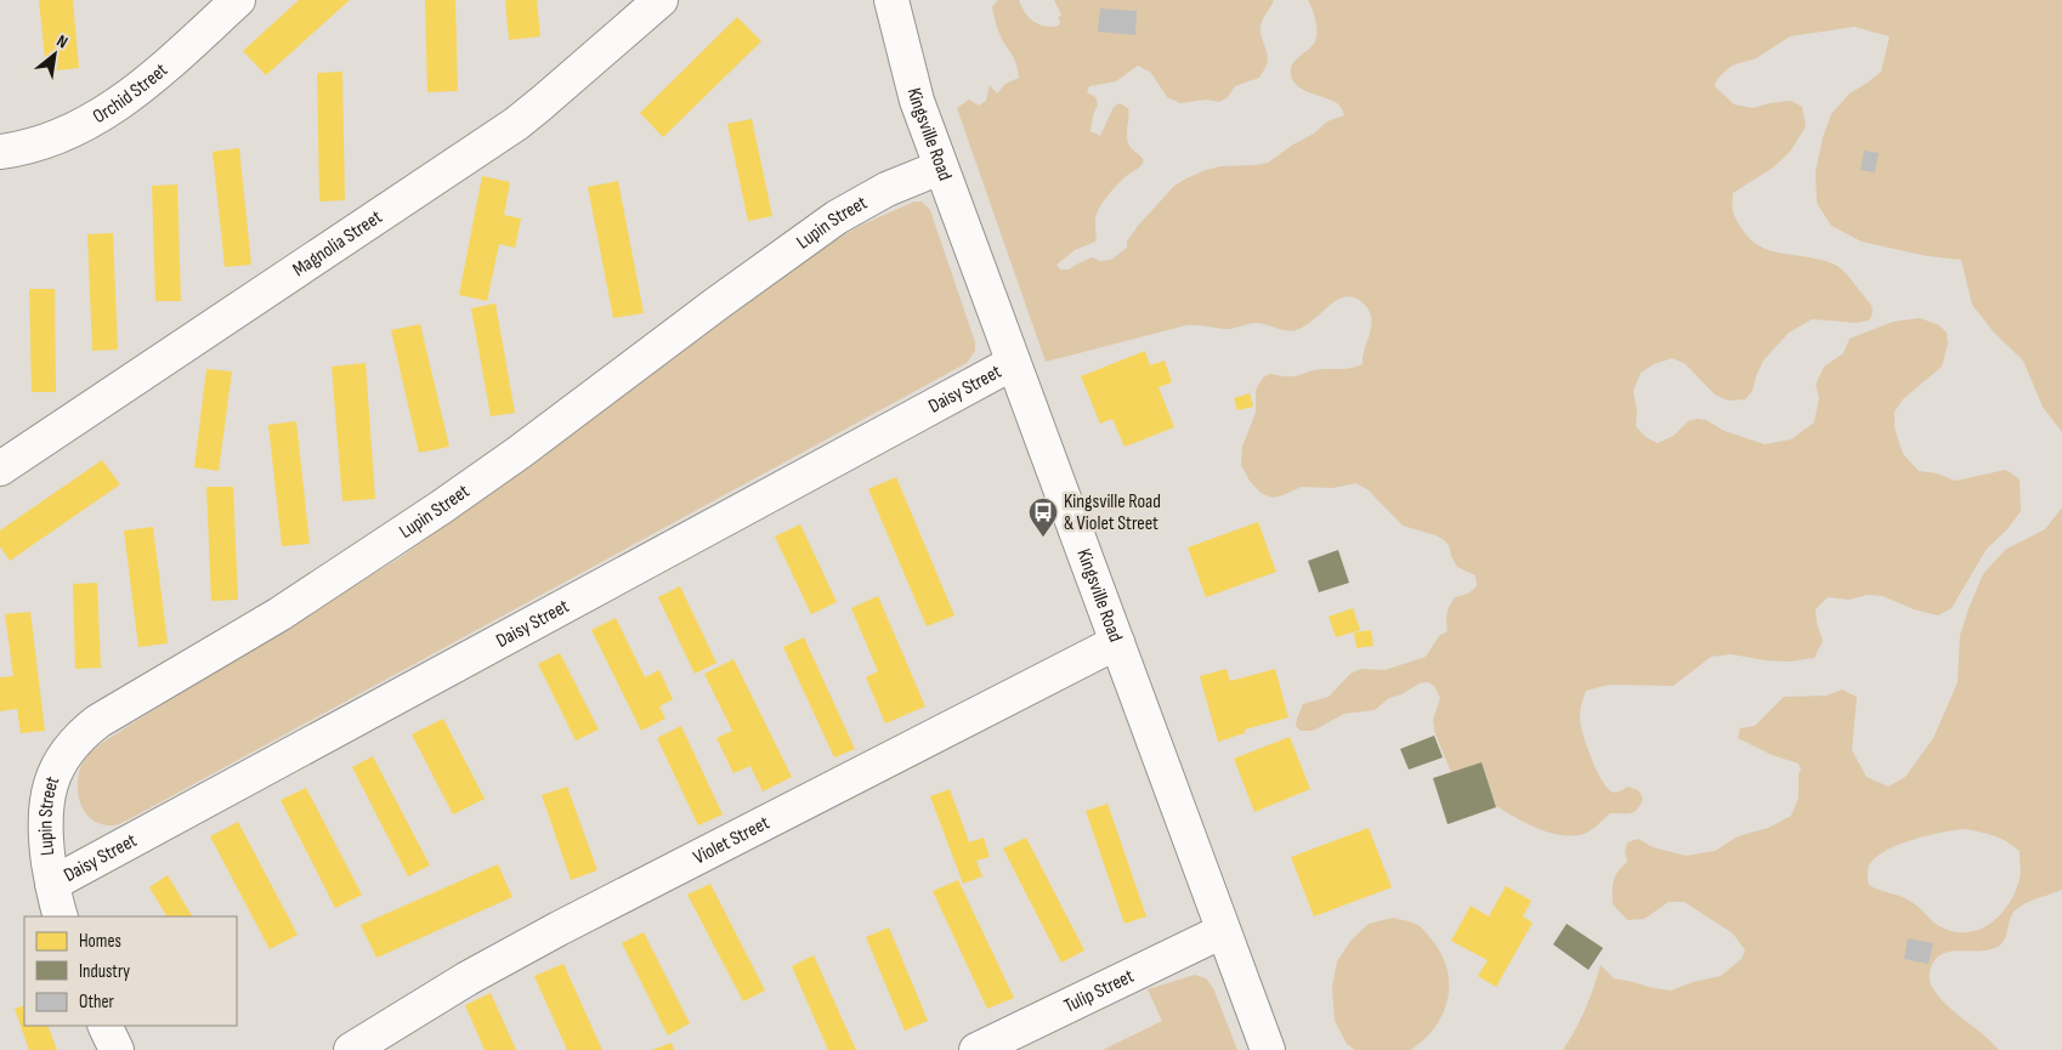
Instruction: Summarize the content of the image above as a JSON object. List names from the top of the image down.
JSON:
{
  "streets": {
    "street": [
      "Orchid Street",
      "Kingsville Road",
      "Lupin Street",
      "Magnolia Street",
      "Daisy Street",
      "Violet Street",
      "Tulip Street"
    ]
  },
  "crossings": [
    ["Kingsville Road", "Lupin Street"],
    ["Kingsville Road", "Daisy Street"],
    ["Kingsville Road", "Violet Street"],
    ["Kingsville Road", "Tulip Street"],
    ["Lupin Street", "Daisy Street"]
  ],
  "places": {
    "bus stop": ["Kingsville Road & Violet Street"]
  },
  "legend": ["Homes", "Industry", "Other"],
  "north": "top right"
}
